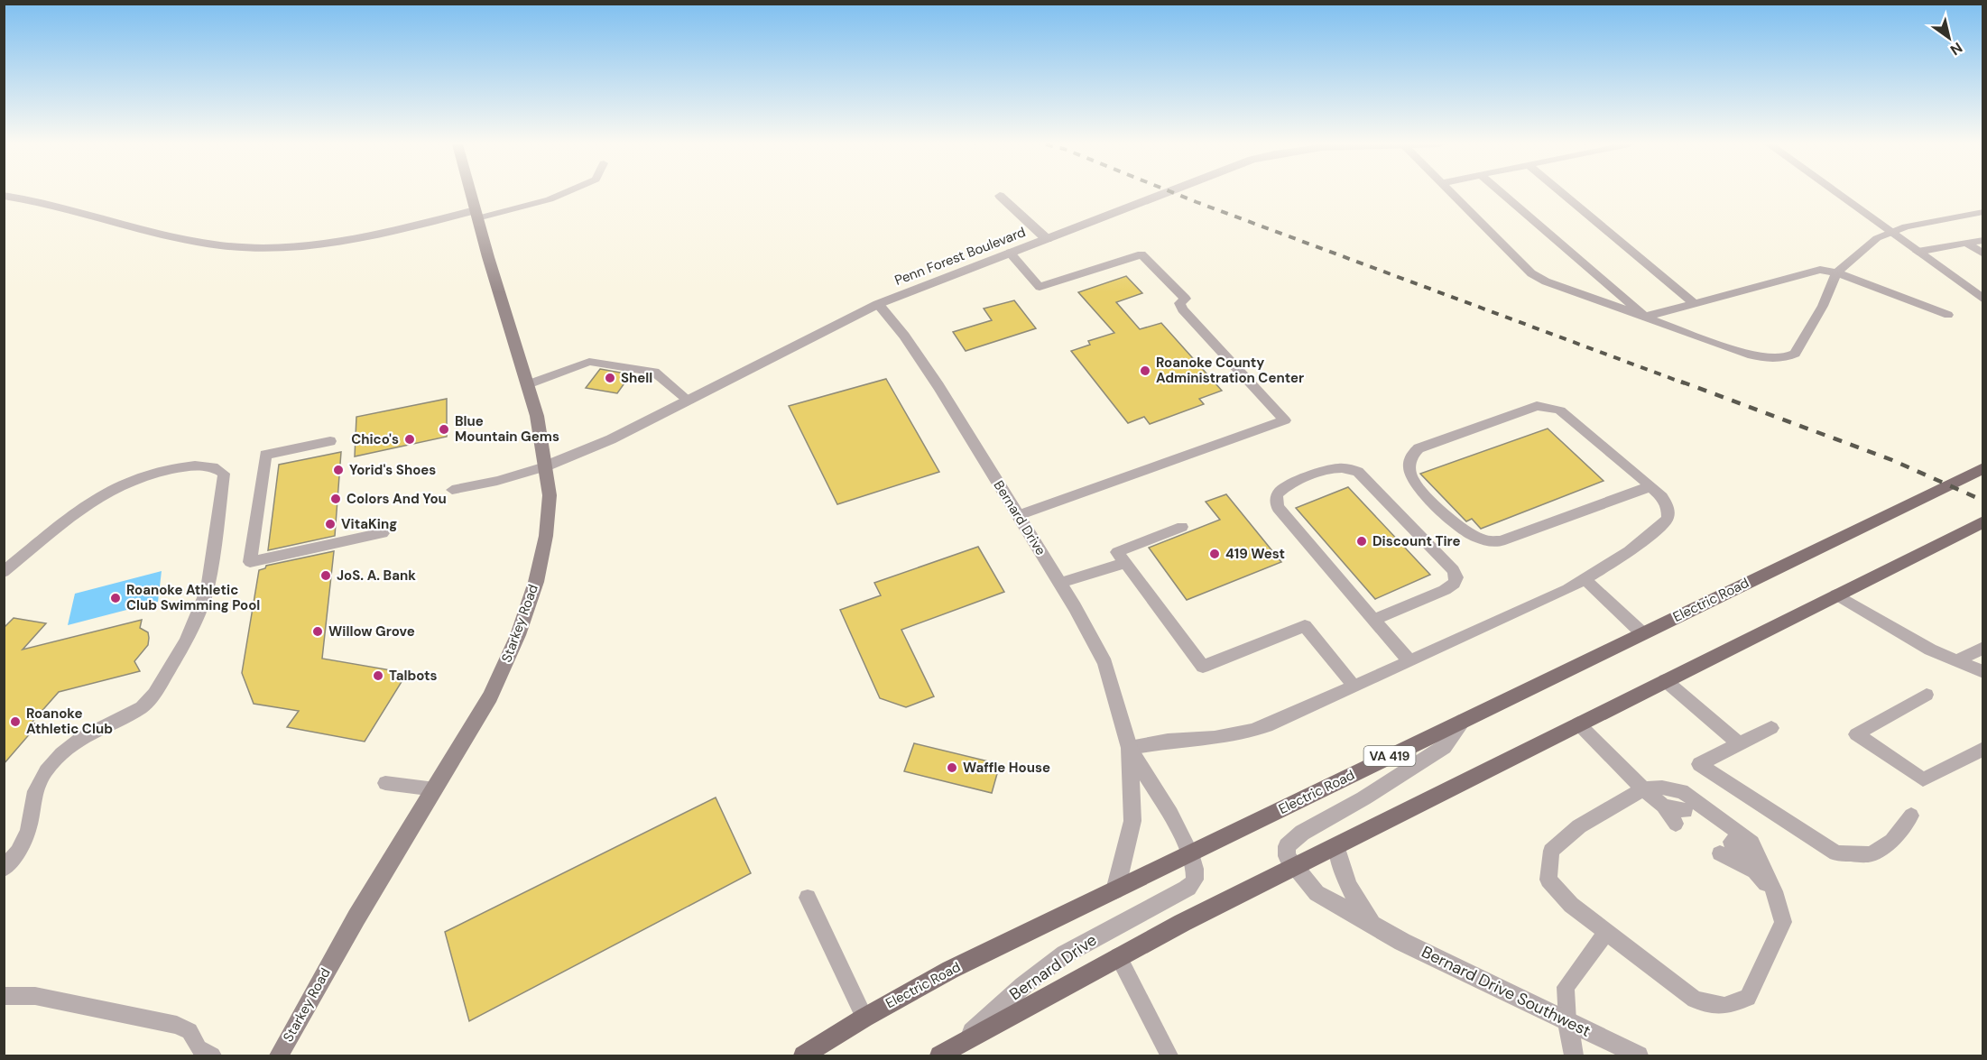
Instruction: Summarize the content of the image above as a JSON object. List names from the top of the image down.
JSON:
{
  "streets": {
    "main road": ["Electric Road", "Starkey Road", "VA 419"],
    "street": ["Penn Forest Boulevard", "Bernard Drive", "Bernard Drive Southwest"]
  },
  "crossings": [
    ["Penn Forest Boulevard", "Bernard Drive"],
    ["Penn Forest Boulevard", "Starkey Road"],
    ["Bernard Drive", "Electric Road"]
  ],
  "places": [
    "Roanoke County Administration Center",
    "Shell",
    "Blue Mountain Gems",
    "Chico's",
    "Yorid's Shoes",
    "Colors And You",
    "VitaKing",
    "Discount Tire",
    "419 West",
    "JoS. A. Bank",
    "Roanoke Athletic Club Swimming Pool",
    "Willow Grove",
    "Talbots",
    "Roanoke Athletic Club",
    "Waffle House"
  ],
  "north": "bottom right"
}
